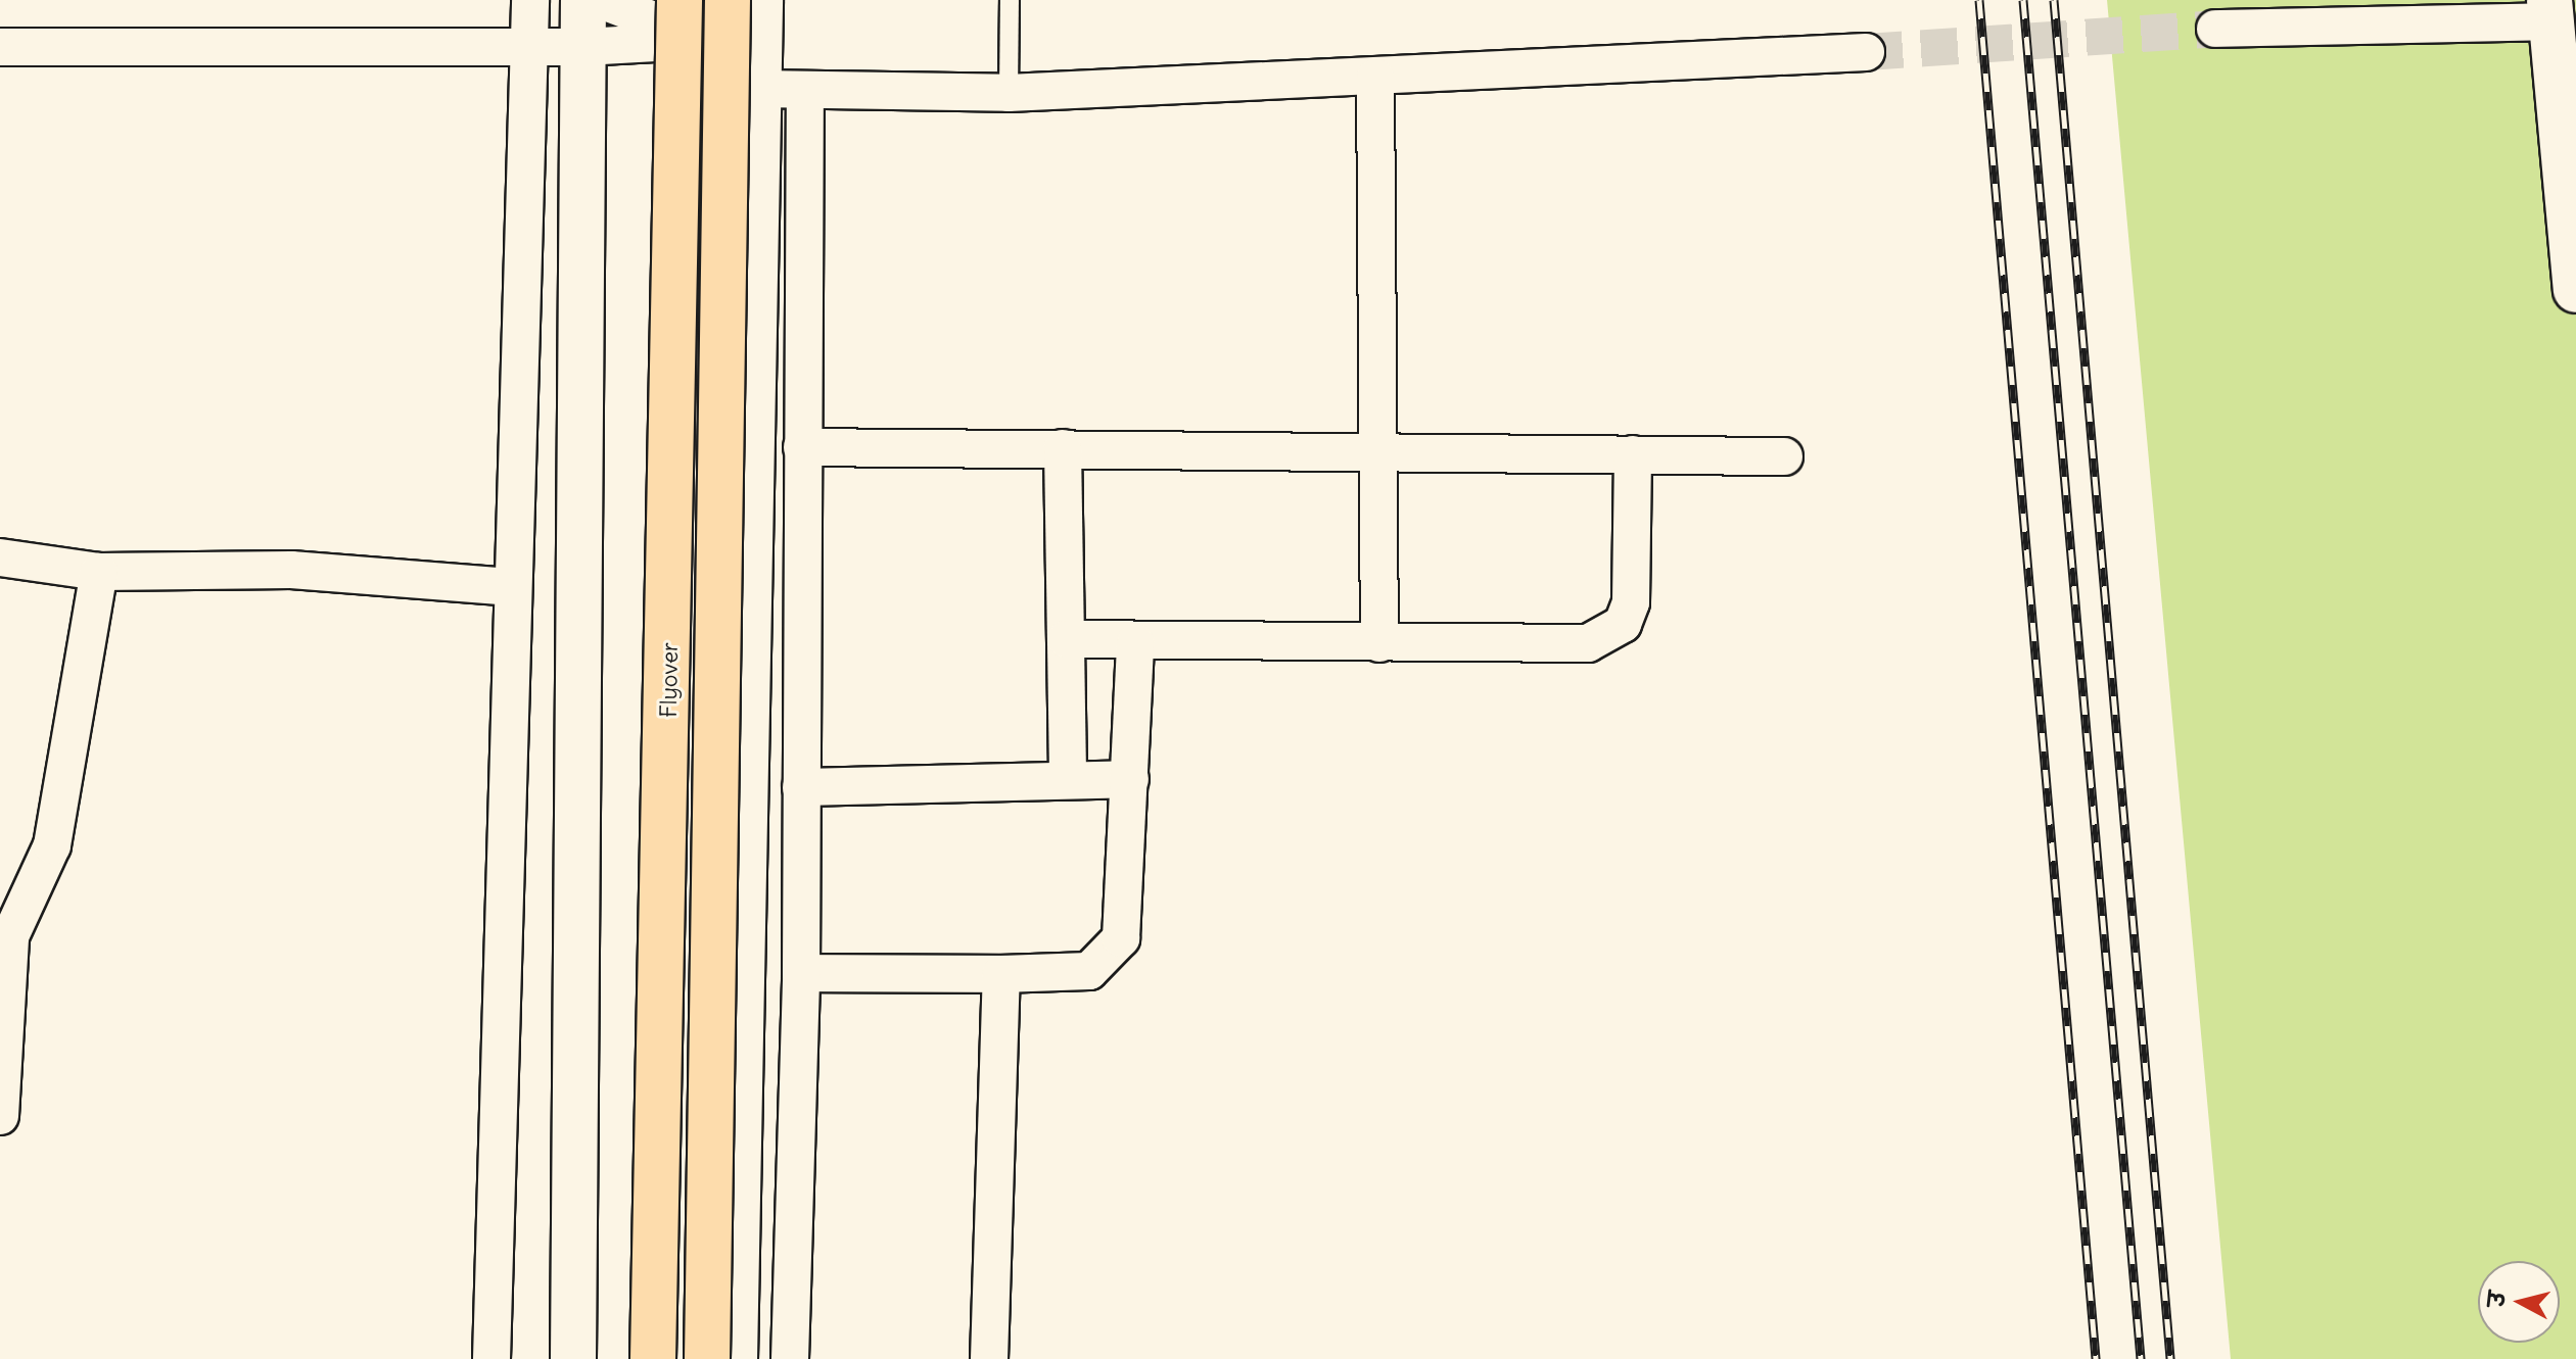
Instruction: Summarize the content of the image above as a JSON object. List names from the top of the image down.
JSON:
{
  "streets": {
    "highway": ["Flyover"]
  },
  "north": "left"
}
